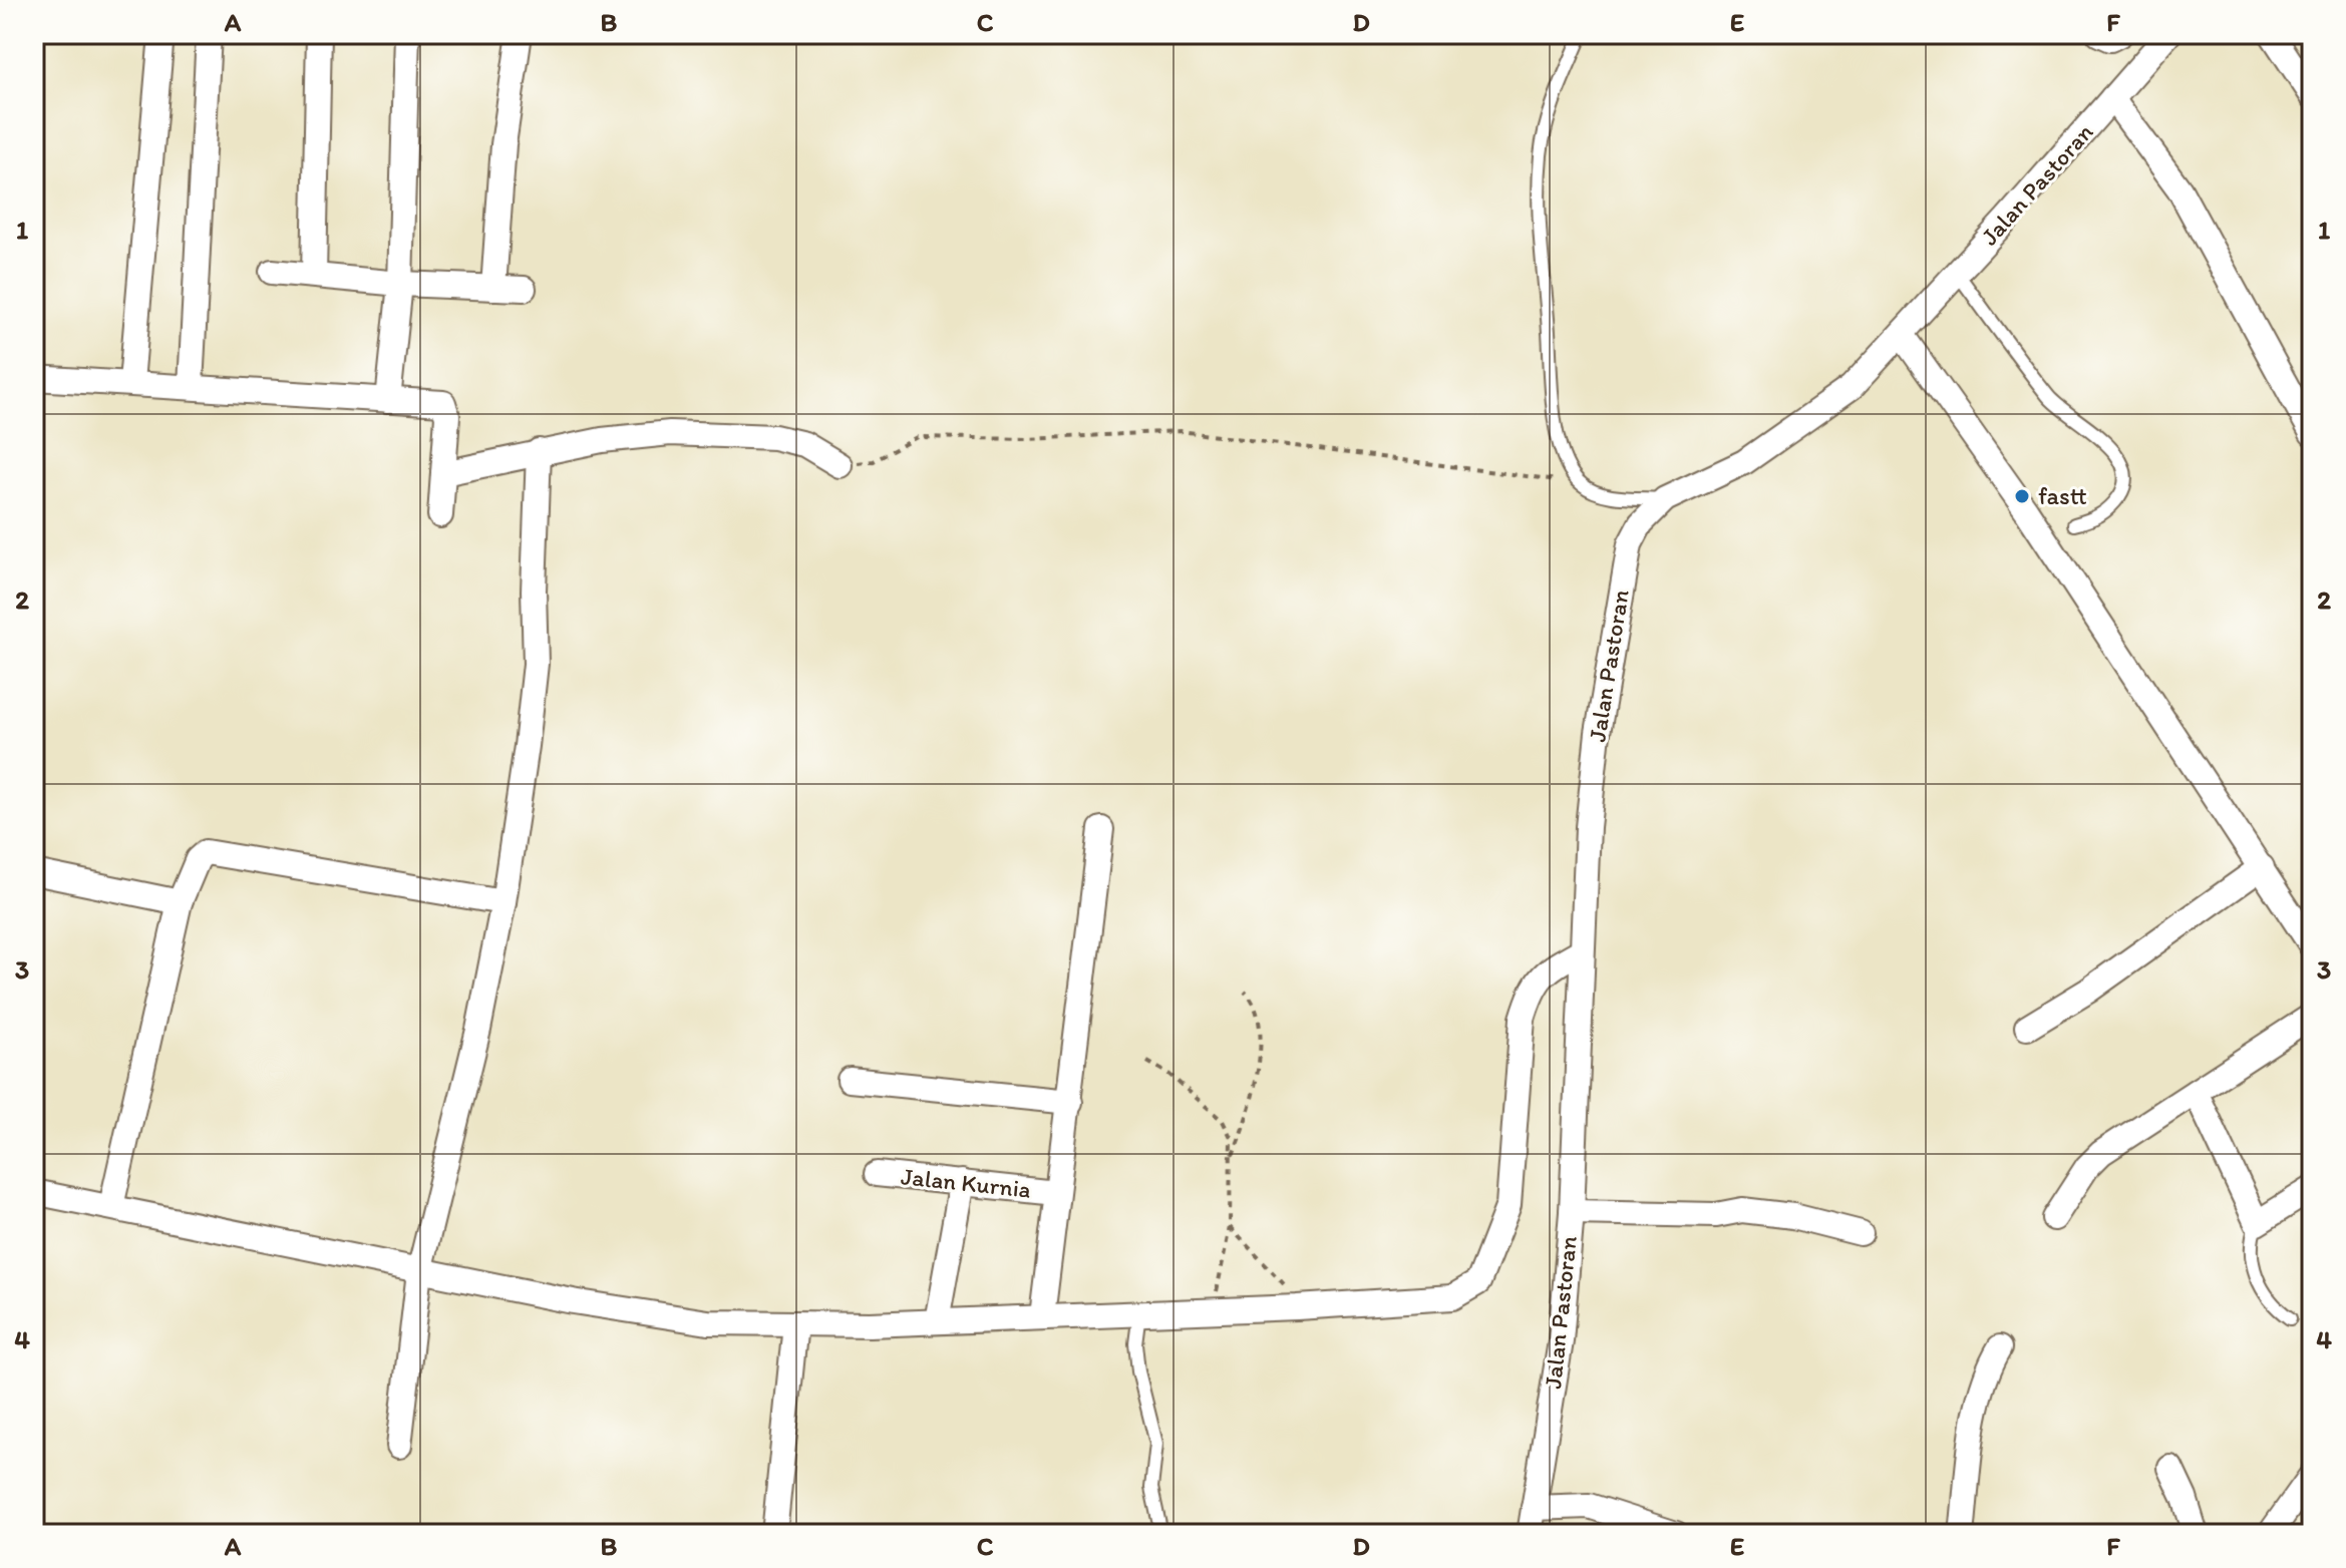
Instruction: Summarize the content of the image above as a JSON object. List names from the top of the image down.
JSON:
{
  "streets": {
    "street": ["Jalan Pastoran", "Jalan Kurnia"]
  },
  "places": ["fastt"],
  "grid": {
    "columns": [
      "A",
      "B",
      "C",
      "D",
      "E",
      "F"
    ],
    "rows": [
      "1",
      "2",
      "3",
      "4"
    ]
  }
}
